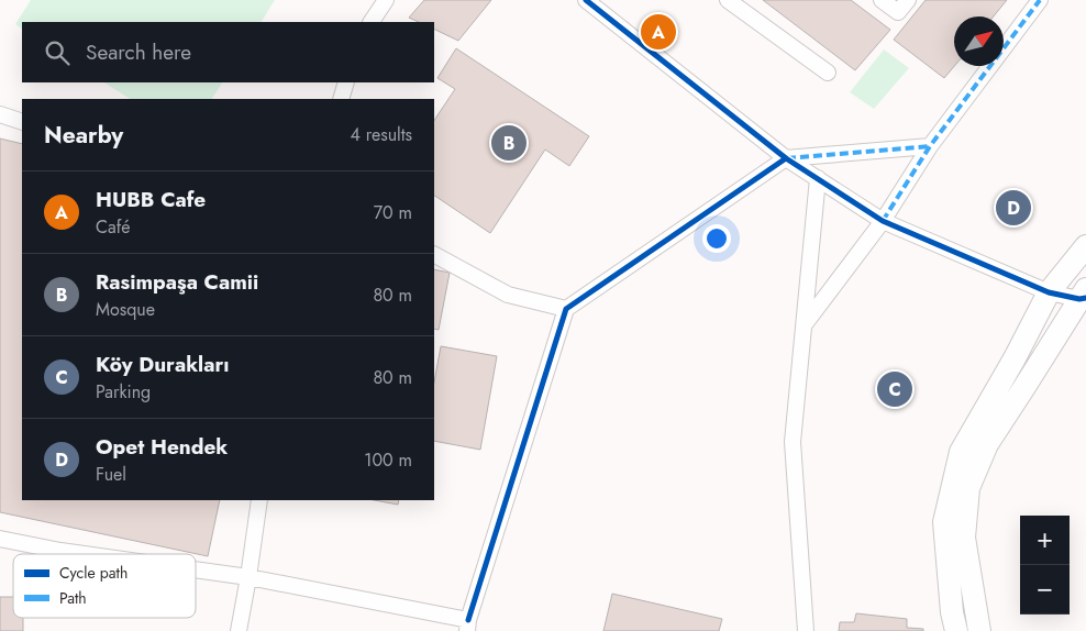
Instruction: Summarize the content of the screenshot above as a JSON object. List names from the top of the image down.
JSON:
{
  "legend": ["Cycle path", "Path"],
  "north": "top right",
  "page": {
    "pins": [
      "A",
      "B",
      "D",
      "C"
    ],
    "search": "Search here",
    "heading": ["Nearby", "4 results"],
    "list": [
      {
        "mark": "A",
        "name": "HUBB Cafe",
        "note": "Café",
        "value": "70 m"
      },
      {
        "mark": "B",
        "name": "Rasimpaşa Camii",
        "note": "Mosque",
        "value": "80 m"
      },
      {
        "mark": "C",
        "name": "Köy Durakları",
        "note": "Parking",
        "value": "80 m"
      },
      {
        "mark": "D",
        "name": "Opet Hendek",
        "note": "Fuel",
        "value": "100 m"
      }
    ],
    "map_buttons": ["+", "−"]
  }
}
